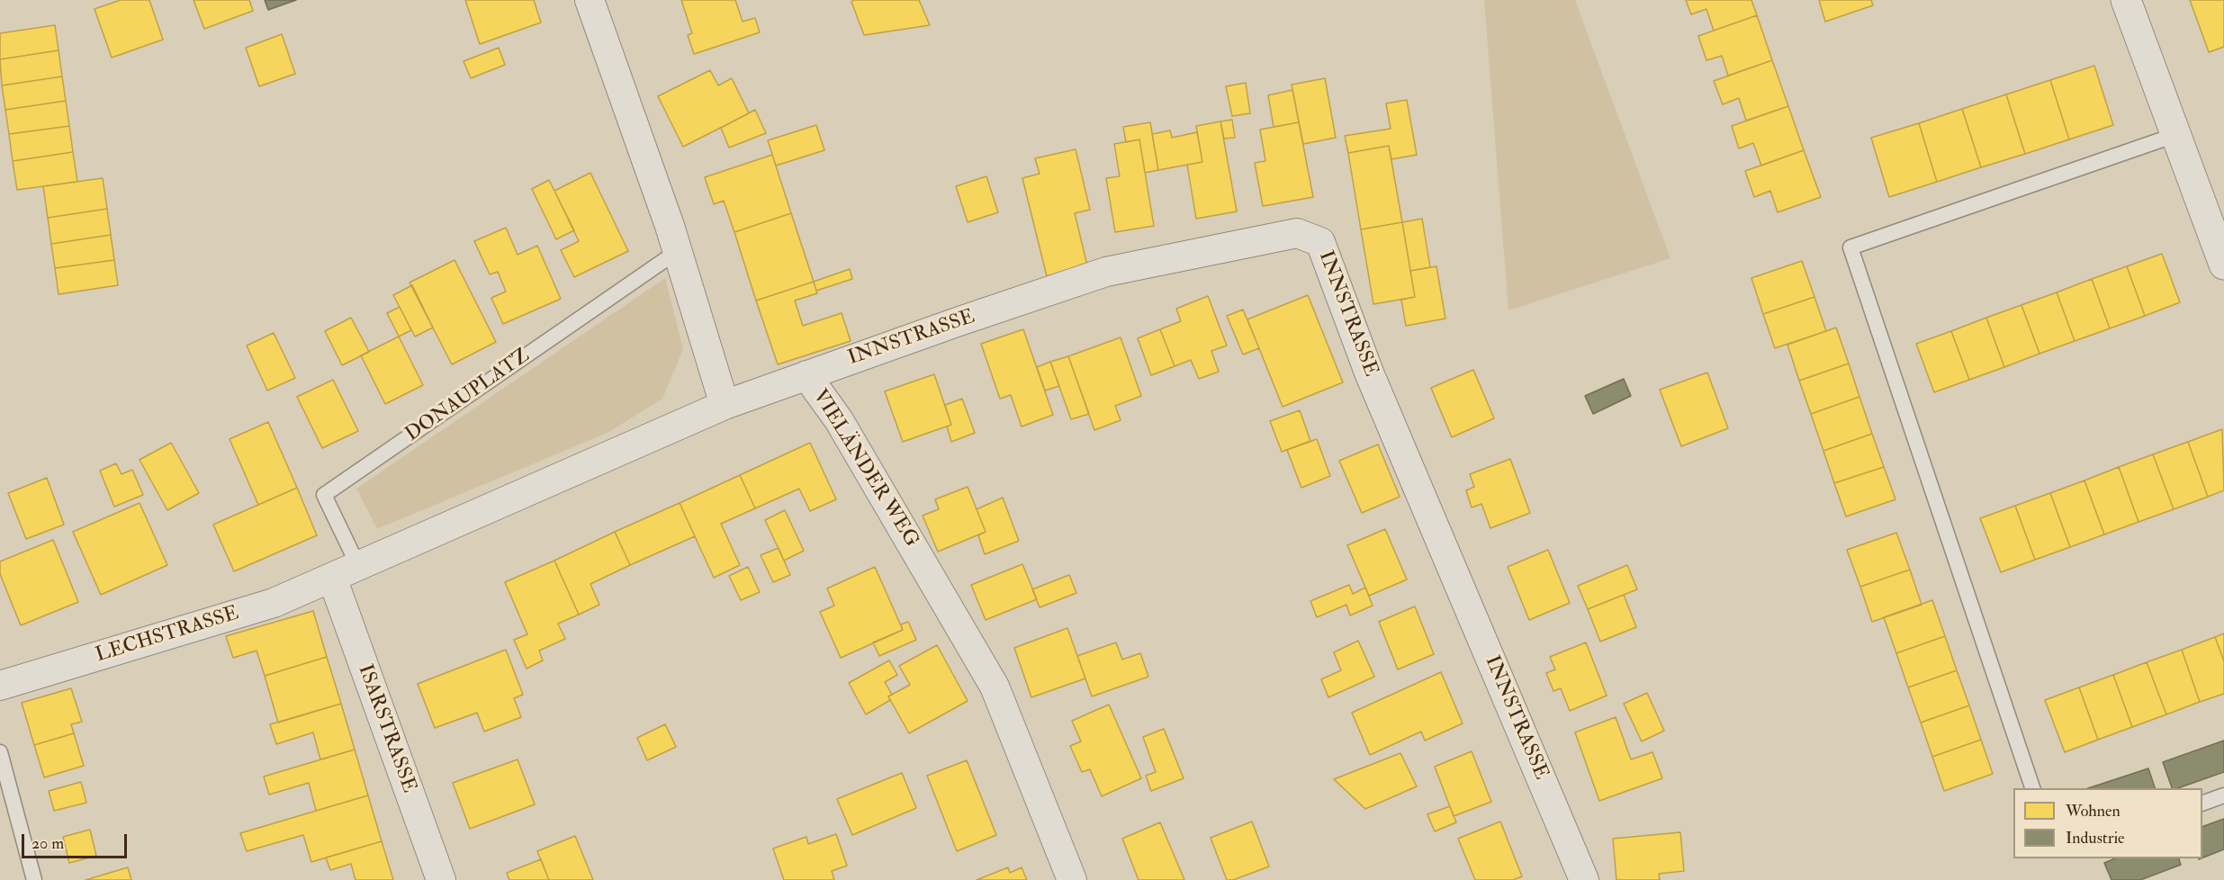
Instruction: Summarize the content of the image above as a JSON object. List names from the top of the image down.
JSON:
{
  "streets": {
    "street": [
      "INNSTRASSE",
      "VIELÄNDER WEG",
      "LECHSTRASSE",
      "ISARSTRASSE"
    ],
    "lane": ["DONAUPLATZ"]
  },
  "crossings": [
    ["INNSTRASSE", "VIELÄNDER WEG"],
    ["LECHSTRASSE", "ISARSTRASSE"]
  ],
  "legend": ["Wohnen", "Industrie"],
  "scale_bar": "20 m"
}
